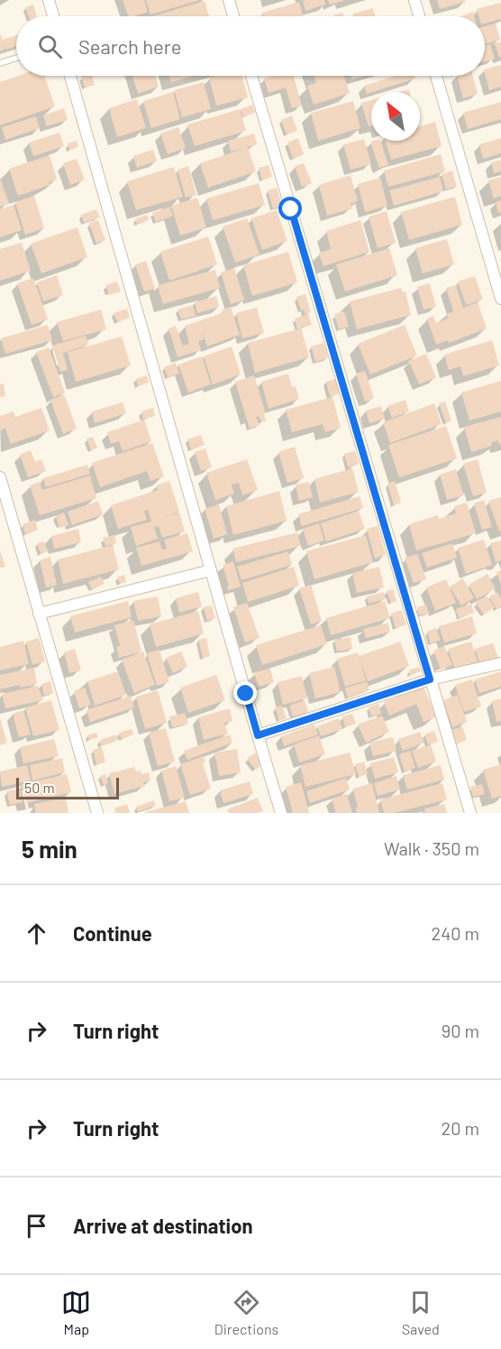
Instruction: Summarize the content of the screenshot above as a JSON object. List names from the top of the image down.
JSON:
{
  "scale_bar": "50 m",
  "north": "top left",
  "page": {
    "search": "Search here",
    "scale": "50 m",
    "heading": ["5 min", "Walk · 350 m"],
    "list": [
      ["Continue", "240 m"],
      ["Turn right", "90 m"],
      ["Turn right", "20 m"],
      "Arrive at destination"
    ],
    "nav": ["Map", "Directions", "Saved"]
  }
}
